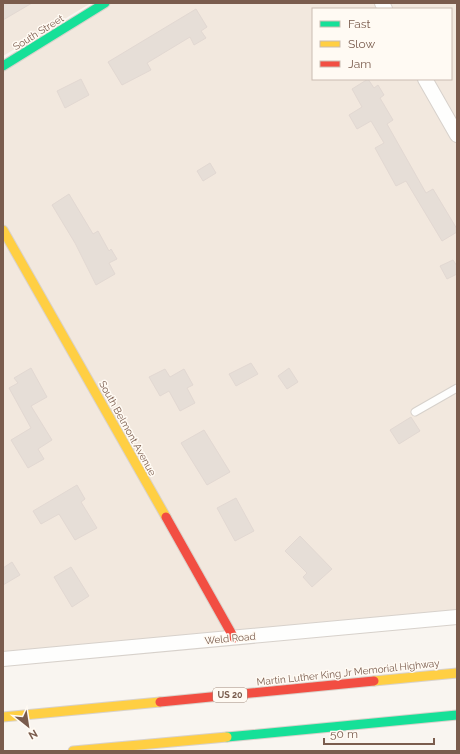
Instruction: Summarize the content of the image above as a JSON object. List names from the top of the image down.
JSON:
{
  "streets": {
    "main road": [
      "South Street",
      "South Belmont Avenue",
      "Martin Luther King Jr Memorial Highway",
      "US 20"
    ],
    "street": ["Weld Road"]
  },
  "crossings": [
    ["South Belmont Avenue", "Weld Road"]
  ],
  "legend": ["Fast", "Slow", "Jam"],
  "scale_bar": "50 m",
  "north": "bottom right"
}
